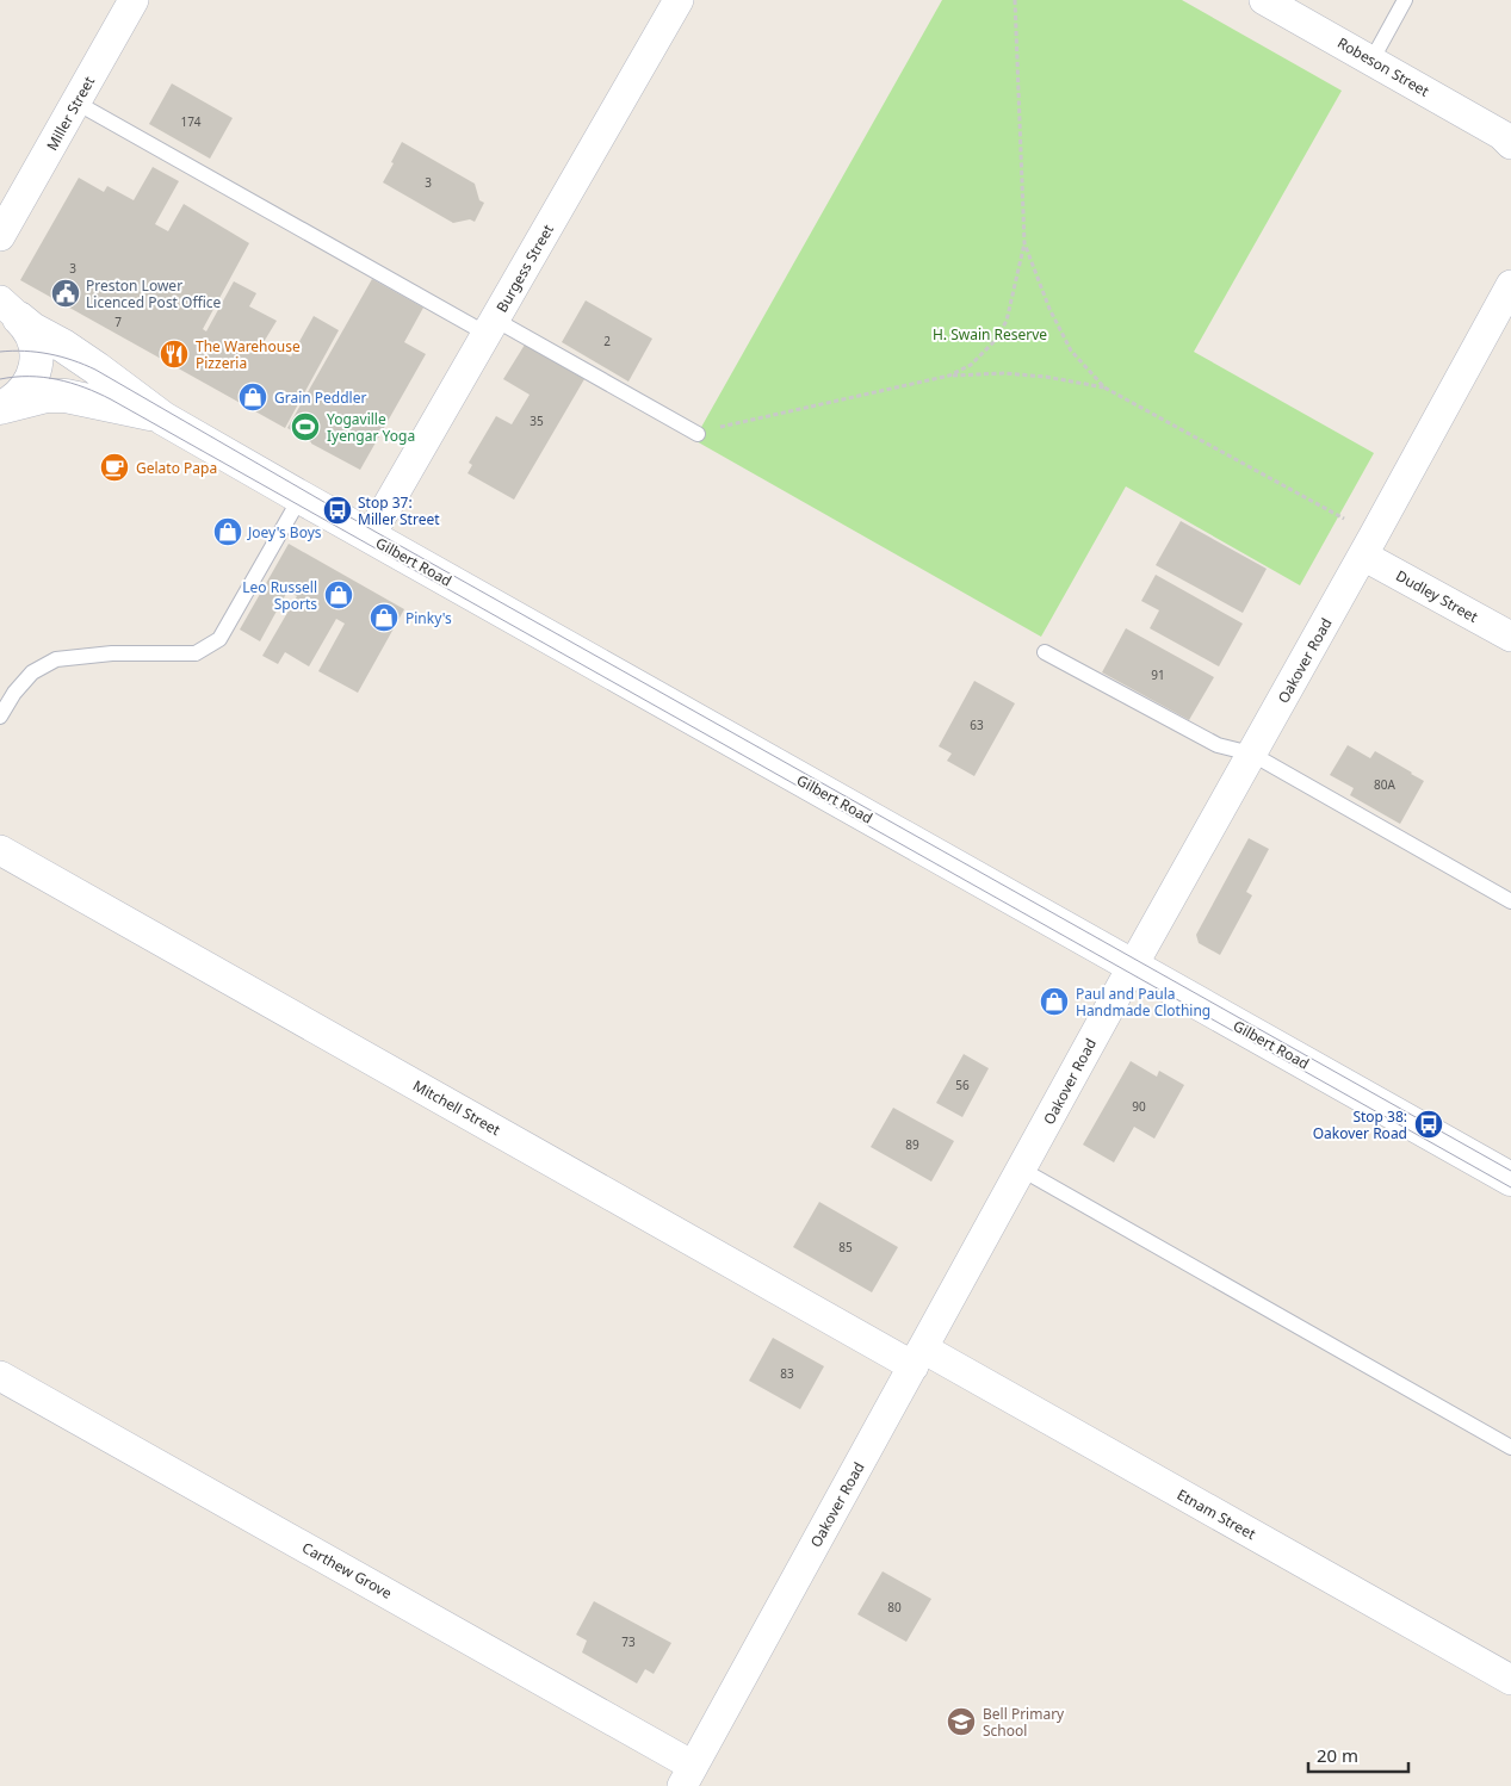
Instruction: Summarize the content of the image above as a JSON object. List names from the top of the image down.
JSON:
{
  "streets": {
    "street": [
      "Robeson Street",
      "Miller Street",
      "Burgess Street",
      "Gilbert Road",
      "Dudley Street",
      "Oakover Road",
      "Mitchell Street",
      "Etnam Street",
      "Carthew Grove"
    ]
  },
  "crossings": [
    ["Burgess Street", "Gilbert Road"],
    ["Gilbert Road", "Oakover Road"],
    ["Dudley Street", "Oakover Road"],
    ["Oakover Road", "Mitchell Street"],
    ["Oakover Road", "Etnam Street"],
    ["Oakover Road", "Carthew Grove"],
    ["Mitchell Street", "Etnam Street"]
  ],
  "parks": ["H. Swain Reserve"],
  "places": {
    "public building": ["Preston Lower Licenced Post Office"],
    "restaurant": ["The Warehouse Pizzeria"],
    "shop": [
      "Grain Peddler",
      "Joey's Boys",
      "Leo Russell Sports",
      "Pinky's",
      "Paul and Paula Handmade Clothing"
    ],
    "sports": ["Yogaville Iyengar Yoga"],
    "cafe": ["Gelato Papa"],
    "bus stop": ["Stop 37: Miller Street", "Stop 38: Oakover Road"],
    "school or university": ["Bell Primary School"]
  },
  "house_numbers": [
    "174",
    "3",
    "3",
    "7",
    "2",
    "35",
    "91",
    "63",
    "80A",
    "56",
    "90",
    "89",
    "85",
    "83",
    "80",
    "73"
  ],
  "scale_bar": "20 m"
}
